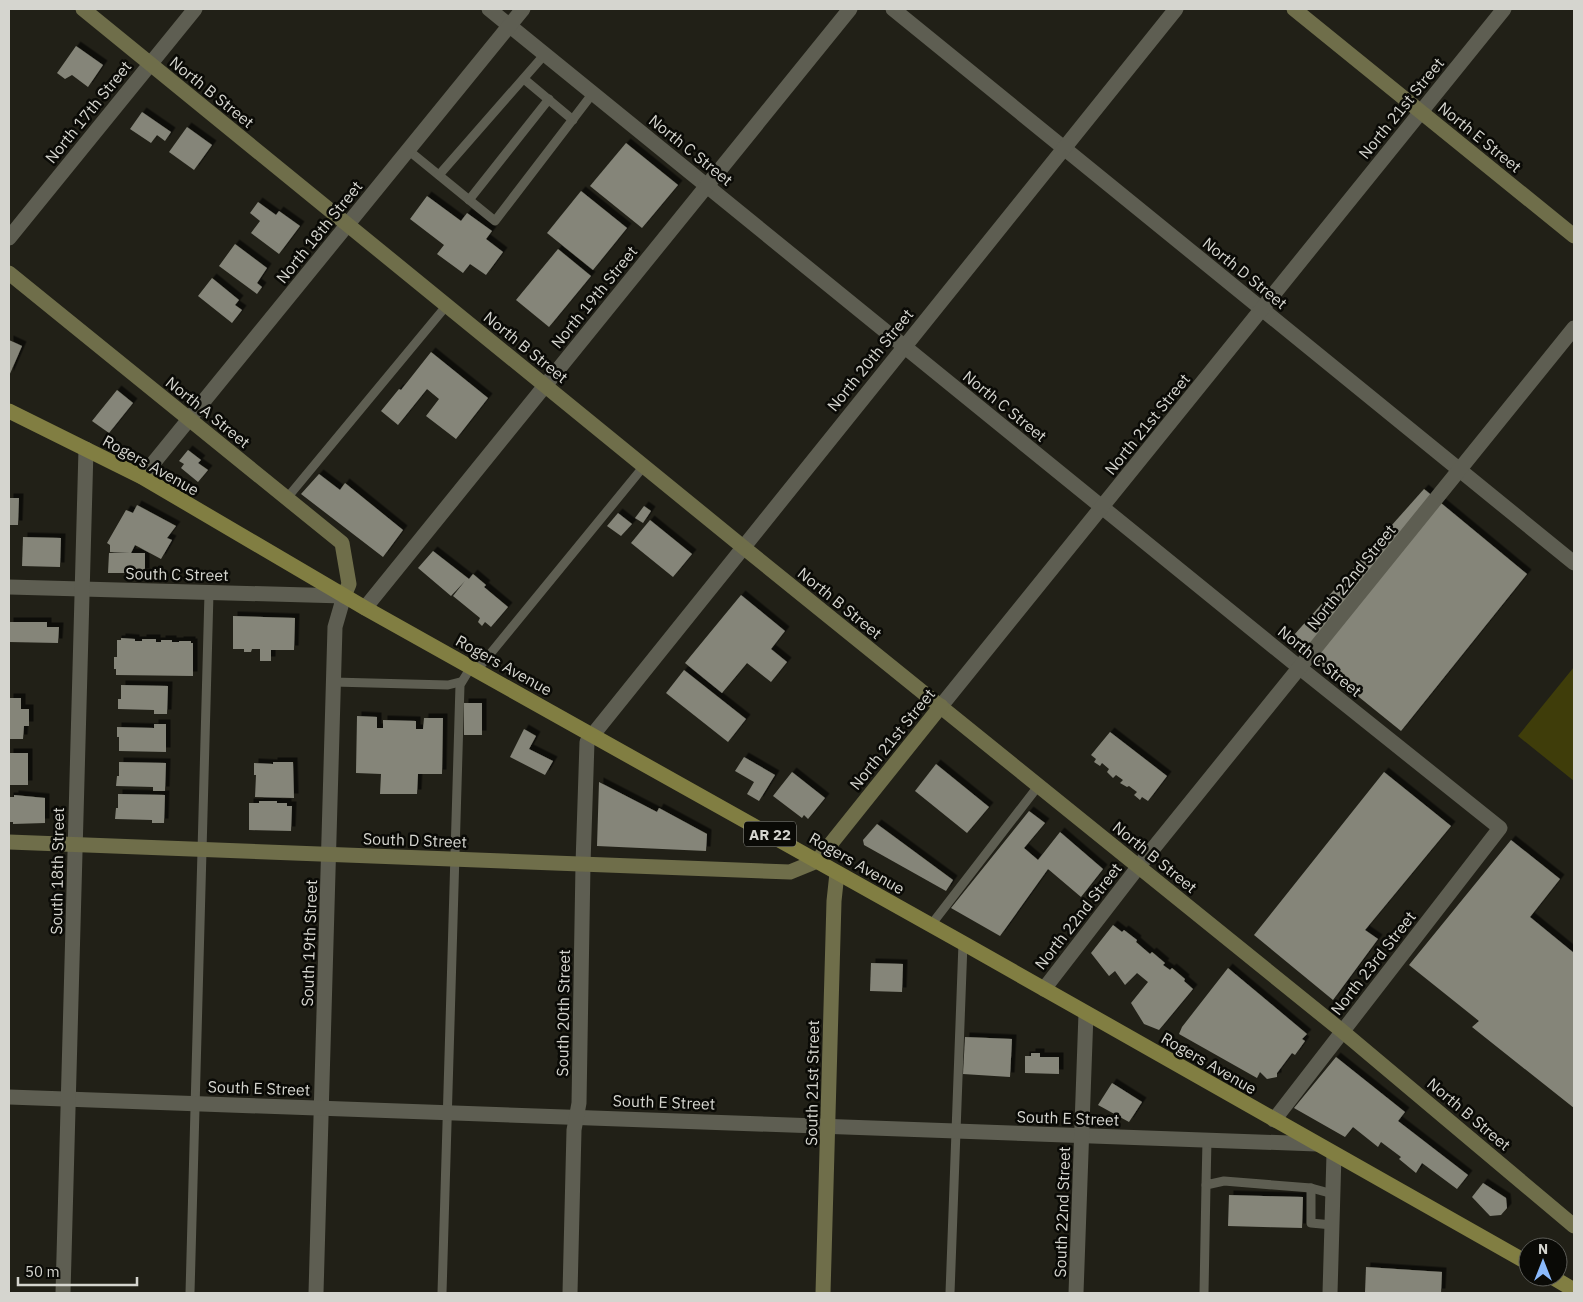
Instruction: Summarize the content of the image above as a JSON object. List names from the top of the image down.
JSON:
{
  "streets": {
    "main road": ["Rogers Avenue", "AR 22"],
    "street": [
      "North B Street",
      "North 21st Street",
      "North 17th Street",
      "North E Street",
      "North C Street",
      "North 18th Street",
      "North D Street",
      "North 19th Street",
      "North 20th Street",
      "North A Street",
      "South C Street",
      "North 22nd Street",
      "South D Street",
      "South 18th Street",
      "South 19th Street",
      "North 23rd Street",
      "South 20th Street",
      "South 21st Street",
      "South E Street",
      "South 22nd Street"
    ]
  },
  "crossings": [
    ["North B Street", "North 21st Street"],
    ["North B Street", "North 17th Street"],
    ["North B Street", "North 18th Street"],
    ["North B Street", "North 19th Street"],
    ["North B Street", "North 20th Street"],
    ["North B Street", "North 22nd Street"],
    ["North B Street", "North 23rd Street"],
    ["North 21st Street", "North E Street"],
    ["North 21st Street", "North C Street"],
    ["North 21st Street", "North D Street"],
    ["North 21st Street", "Rogers Avenue"],
    ["North 21st Street", "South D Street"],
    ["North C Street", "North 18th Street"],
    ["North C Street", "North 19th Street"],
    ["North C Street", "North 20th Street"],
    ["North C Street", "North 22nd Street"],
    ["North C Street", "North 23rd Street"],
    ["North 18th Street", "North A Street"],
    ["North 18th Street", "Rogers Avenue"],
    ["North D Street", "North 20th Street"],
    ["North D Street", "North 22nd Street"],
    ["North 19th Street", "Rogers Avenue"],
    ["North 20th Street", "Rogers Avenue"],
    ["North 20th Street", "South 20th Street"],
    ["North A Street", "Rogers Avenue"],
    ["North A Street", "South C Street"],
    ["North A Street", "South 19th Street"],
    ["Rogers Avenue", "South C Street"],
    ["Rogers Avenue", "North 22nd Street"],
    ["Rogers Avenue", "South D Street"],
    ["Rogers Avenue", "South 18th Street"],
    ["Rogers Avenue", "South 19th Street"],
    ["Rogers Avenue", "North 23rd Street"],
    ["Rogers Avenue", "South 20th Street"],
    ["Rogers Avenue", "South 21st Street"],
    ["Rogers Avenue", "South E Street"],
    ["Rogers Avenue", "South 22nd Street"],
    ["South C Street", "South 18th Street"],
    ["South C Street", "South 19th Street"],
    ["South D Street", "South 18th Street"],
    ["South D Street", "South 19th Street"],
    ["South D Street", "South 20th Street"],
    ["South 18th Street", "South E Street"],
    ["South 19th Street", "South E Street"],
    ["South 20th Street", "South E Street"],
    ["South 21st Street", "South E Street"],
    ["South E Street", "South 22nd Street"]
  ],
  "scale_bar": "50 m",
  "north": "top"
}
